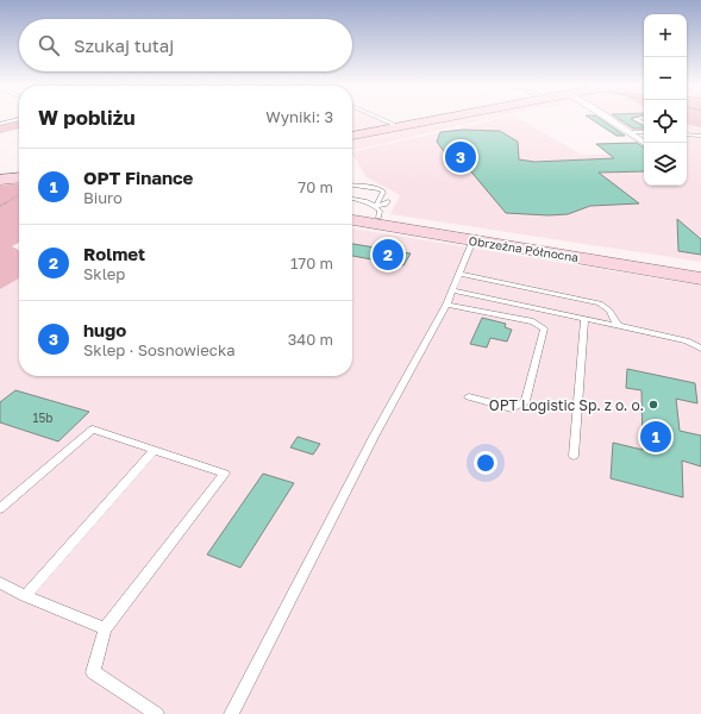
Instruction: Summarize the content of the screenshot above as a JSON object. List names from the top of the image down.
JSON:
{
  "streets": {
    "street": ["Obrzeżna Północna"]
  },
  "places": ["OPT Logistic Sp. z o. o."],
  "house_numbers": ["15b"],
  "page": {
    "map_buttons": ["+", "−"],
    "search": "Szukaj tutaj",
    "heading": ["W pobliżu", "Wyniki: 3"],
    "pins": ["3", "2", "1"],
    "list": [
      {
        "mark": "1",
        "name": "OPT Finance",
        "note": "Biuro",
        "value": "70 m"
      },
      {
        "mark": "2",
        "name": "Rolmet",
        "note": "Sklep",
        "value": "170 m"
      },
      {
        "mark": "3",
        "name": "hugo",
        "note": "Sklep · Sosnowiecka",
        "value": "340 m"
      }
    ]
  }
}
